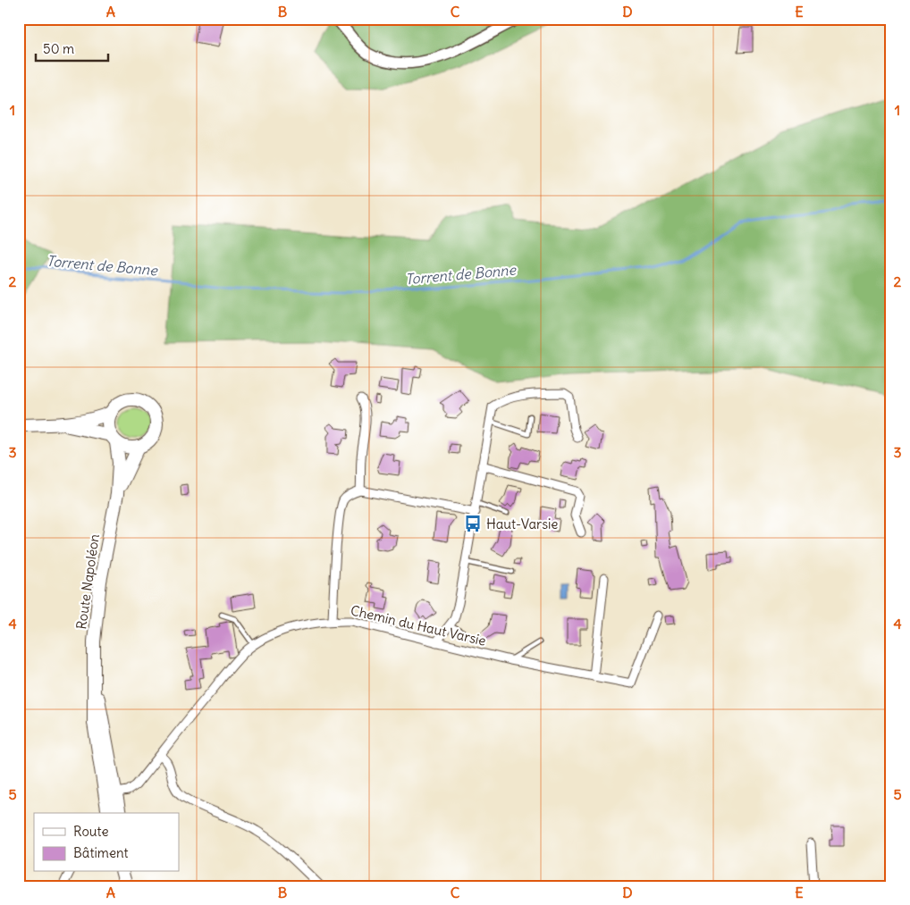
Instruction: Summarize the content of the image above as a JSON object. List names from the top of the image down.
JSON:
{
  "streets": {
    "main road": ["Route Napoléon"],
    "street": ["Chemin du Haut Varsie"]
  },
  "water": ["Torrent de Bonne"],
  "places": {
    "bus stop": ["Haut-Varsie"]
  },
  "legend": ["Route", "Bâtiment"],
  "scale_bar": "50 m",
  "grid": {
    "columns": [
      "A",
      "B",
      "C",
      "D",
      "E"
    ],
    "rows": [
      "1",
      "2",
      "3",
      "4",
      "5"
    ]
  }
}
